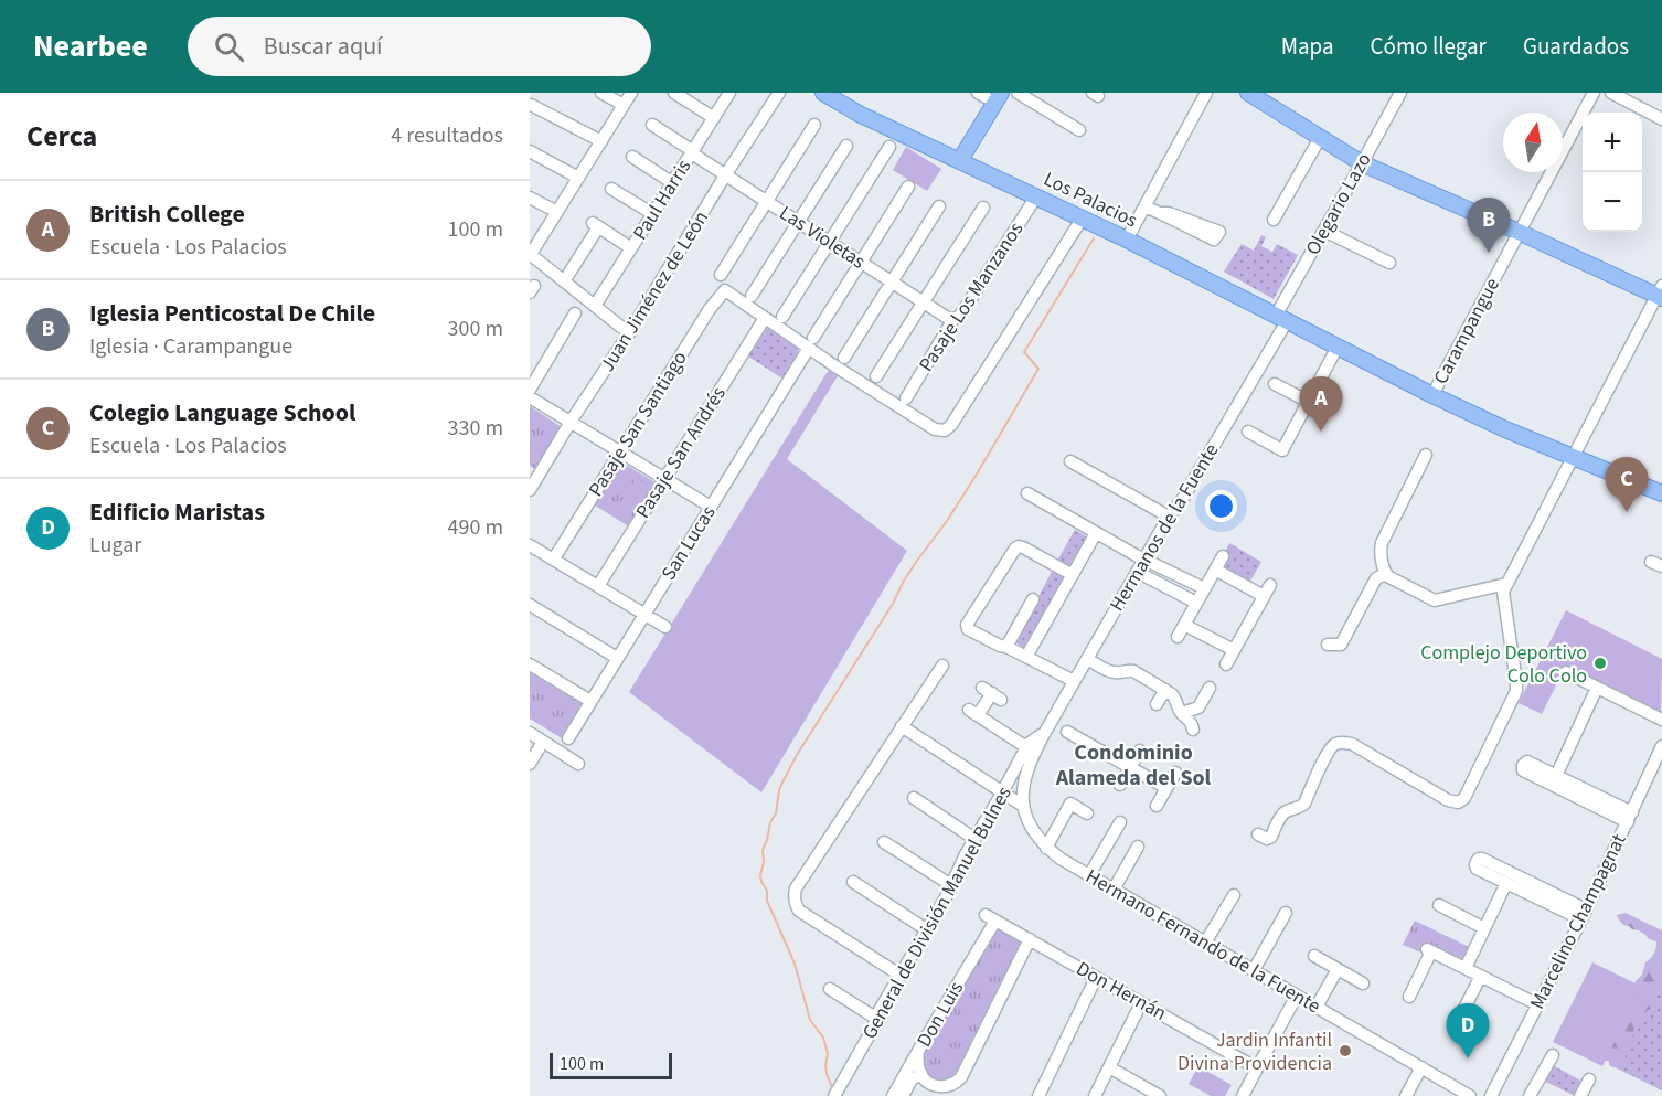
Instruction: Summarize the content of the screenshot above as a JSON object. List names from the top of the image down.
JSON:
{
  "streets": {
    "main road": ["Los Palacios"],
    "street": [
      "Paul Harris",
      "Olegario Lazo",
      "Las Violetas",
      "Juan Jiménez de León",
      "Pasaje Los Manzanos",
      "Carampangue",
      "Pasaje San Santiago",
      "Pasaje San Andrés",
      "Hermanos de la Fuente",
      "San Lucas",
      "General de División Manuel Bulnes",
      "Marcelino Champagnat",
      "Hermano Fernando de la Fuente",
      "Don Hernán",
      "Don Luis"
    ]
  },
  "crossings": [
    ["Paul Harris", "Las Violetas"],
    ["Los Palacios", "Olegario Lazo"],
    ["Los Palacios", "Pasaje Los Manzanos"],
    ["Los Palacios", "Carampangue"],
    ["Los Palacios", "Hermanos de la Fuente"],
    ["Olegario Lazo", "Hermanos de la Fuente"],
    ["Las Violetas", "Juan Jiménez de León"],
    ["Las Violetas", "Pasaje Los Manzanos"],
    ["Las Violetas", "San Lucas"],
    ["Pasaje San Santiago", "Pasaje San Andrés"],
    ["Hermanos de la Fuente", "General de División Manuel Bulnes"],
    ["Hermanos de la Fuente", "Hermano Fernando de la Fuente"],
    ["General de División Manuel Bulnes", "Hermano Fernando de la Fuente"],
    ["Don Hernán", "Don Luis"]
  ],
  "districts": ["Condominio Alameda del Sol"],
  "places": ["Complejo Deportivo Colo Colo", "Jardin Infantil Divina Providencia"],
  "scale_bar": "100 m",
  "north": "top",
  "page": {
    "header": "Nearbee",
    "search": "Buscar aquí",
    "nav": ["Mapa", "Cómo llegar", "Guardados"],
    "heading": ["Cerca", "4 resultados"],
    "map_buttons": ["+", "−"],
    "list": [
      {
        "mark": "A",
        "name": "British College",
        "note": "Escuela · Los Palacios",
        "value": "100 m"
      },
      {
        "mark": "B",
        "name": "Iglesia Penticostal De Chile",
        "note": "Iglesia · Carampangue",
        "value": "300 m"
      },
      {
        "mark": "C",
        "name": "Colegio Language School",
        "note": "Escuela · Los Palacios",
        "value": "330 m"
      },
      {
        "mark": "D",
        "name": "Edificio Maristas",
        "note": "Lugar",
        "value": "490 m"
      }
    ],
    "pins": [
      "B",
      "A",
      "C",
      "D"
    ],
    "scale": "100 m"
  }
}
